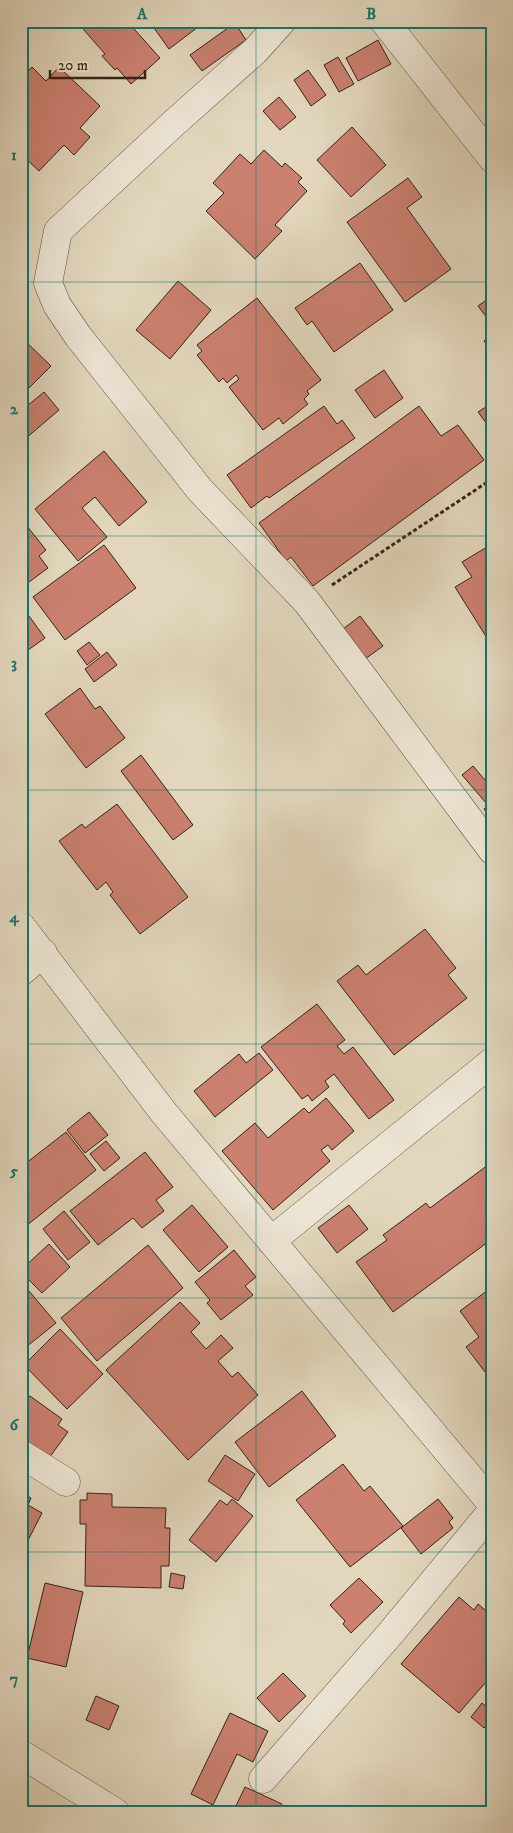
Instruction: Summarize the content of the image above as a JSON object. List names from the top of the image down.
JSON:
{
  "scale_bar": "20 m",
  "grid": {
    "columns": ["A", "B"],
    "rows": [
      "1",
      "2",
      "3",
      "4",
      "5",
      "6",
      "7"
    ]
  }
}
